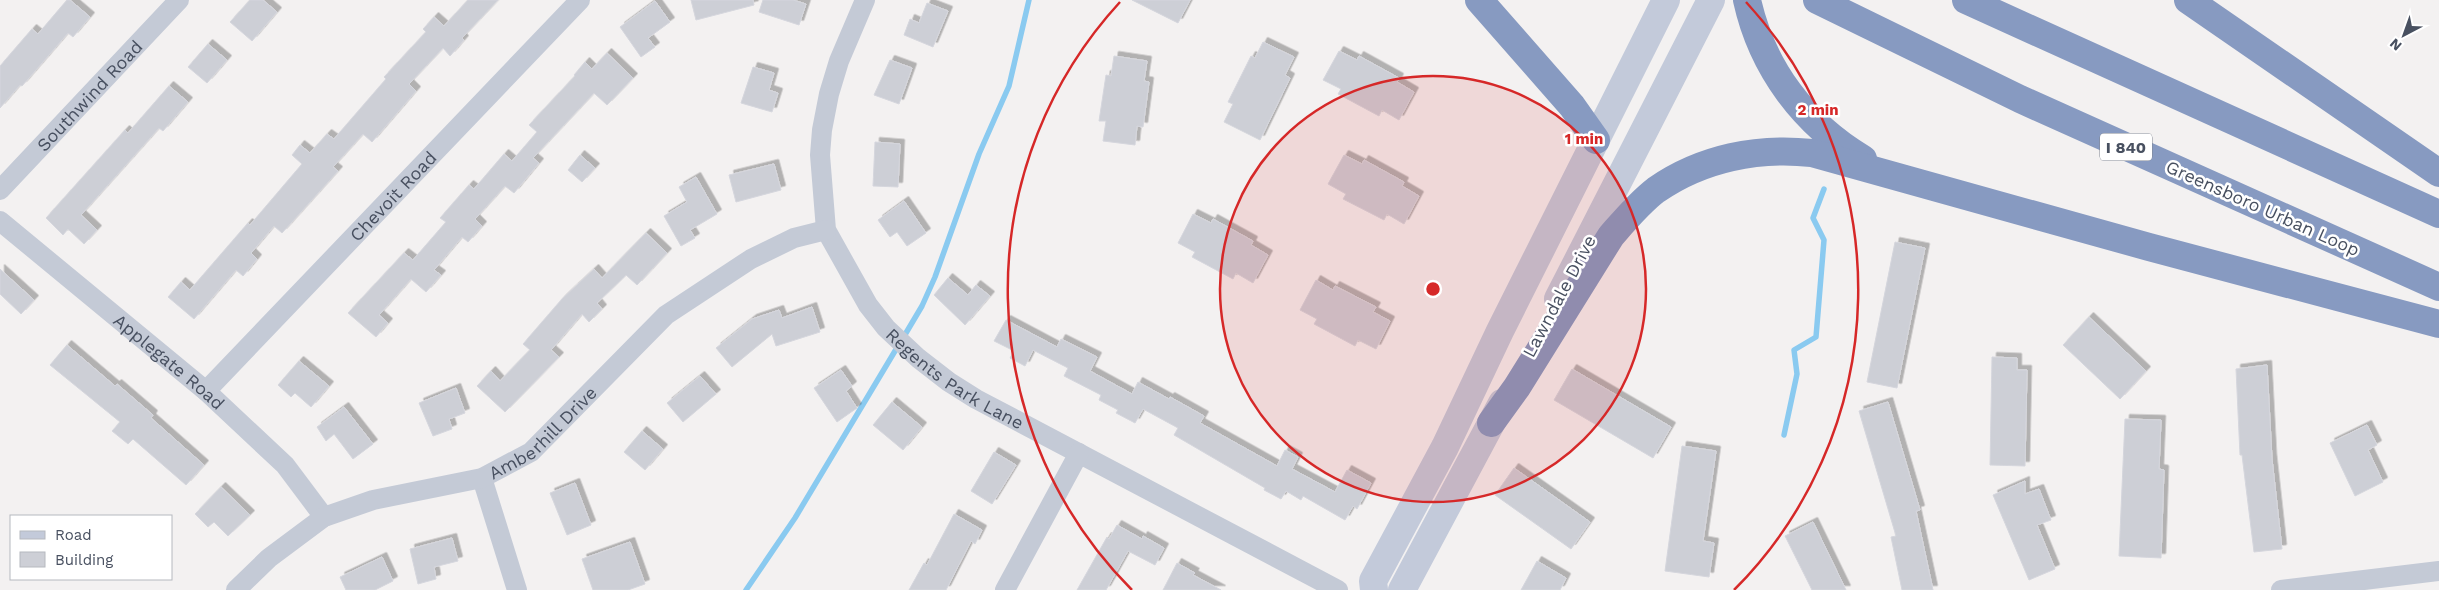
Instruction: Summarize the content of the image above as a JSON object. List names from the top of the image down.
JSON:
{
  "streets": {
    "highway": ["I 840", "Greensboro Urban Loop"],
    "main road": ["Lawndale Drive"],
    "street": [
      "Southwind Road",
      "Chevoit Road",
      "Applegate Road",
      "Regents Park Lane",
      "Amberhill Drive"
    ]
  },
  "crossings": [
    ["Chevoit Road", "Applegate Road"],
    ["Applegate Road", "Amberhill Drive"],
    ["Regents Park Lane", "Amberhill Drive"]
  ],
  "legend": ["Road", "Building"],
  "north": "bottom left",
  "rings": ["2 min", "1 min"]
}
